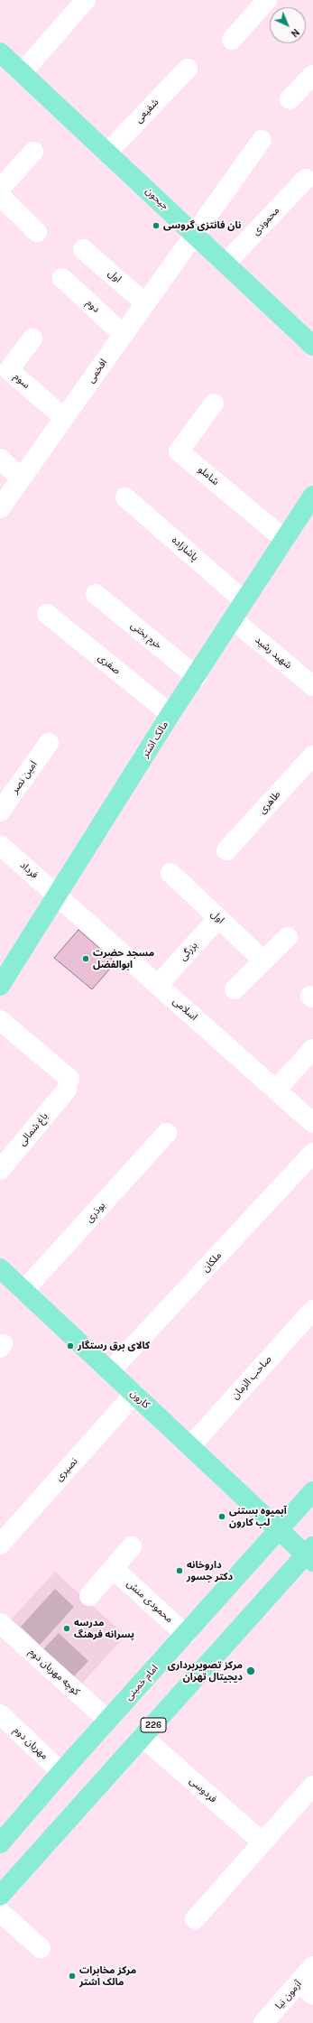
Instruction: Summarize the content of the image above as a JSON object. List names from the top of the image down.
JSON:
{
  "streets": {
    "main road": [
      "جیحون",
      "مالک اشتر",
      "کارون",
      "امام خمینی",
      "226"
    ],
    "street": [
      "شفیعی",
      "محمودی",
      "اول",
      "دوم",
      "افخمی",
      "سوم",
      "شاملو",
      "پاشازاده",
      "خرم بختی",
      "شهید رشید",
      "صفری",
      "امین نصر",
      "طاهری",
      "فرداد",
      "بزرگی",
      "اسلامی",
      "باغ شمالی",
      "بوذری",
      "ملکان",
      "صاحب الزمان",
      "نصیری",
      "محمودی منش",
      "کوچه مهربان دوم",
      "مهربان دوم",
      "فردوسی",
      "آزمون نیا"
    ]
  },
  "crossings": [
    ["شفیعی", "جیحون"],
    ["جیحون", "محمودی"],
    ["جیحون", "افخمی"],
    ["اول", "افخمی"],
    ["اول", "بزرگی"],
    ["دوم", "افخمی"],
    ["افخمی", "سوم"],
    ["شاملو", "مالک اشتر"],
    ["پاشازاده", "مالک اشتر"],
    ["خرم بختی", "مالک اشتر"],
    ["شهید رشید", "مالک اشتر"],
    ["صفری", "مالک اشتر"],
    ["مالک اشتر", "فرداد"],
    ["مالک اشتر", "اسلامی"],
    ["فرداد", "اسلامی"],
    ["بزرگی", "اسلامی"],
    ["بوذری", "کارون"],
    ["ملکان", "کارون"],
    ["صاحب الزمان", "کارون"],
    ["کارون", "نصیری"],
    ["کارون", "امام خمینی"],
    ["کارون", "226"],
    ["محمودی منش", "امام خمینی"],
    ["کوچه مهربان دوم", "امام خمینی"],
    ["امام خمینی", "مهربان دوم"],
    ["226", "فردوسی"]
  ],
  "places": [
    "نان فانتزی گروسی",
    "مسجد حضرت ابوالفضل",
    "کالای برق رستگار",
    "آبمیوه بستنی لب کارون",
    "داروخانه دکتر جسور",
    "مدرسه پسرانه فرهنگ",
    "مرکز تصویربرداری دیجیتال تهران",
    "مرکز مخابرات مالک اشتر"
  ],
  "north": "bottom right"
}
